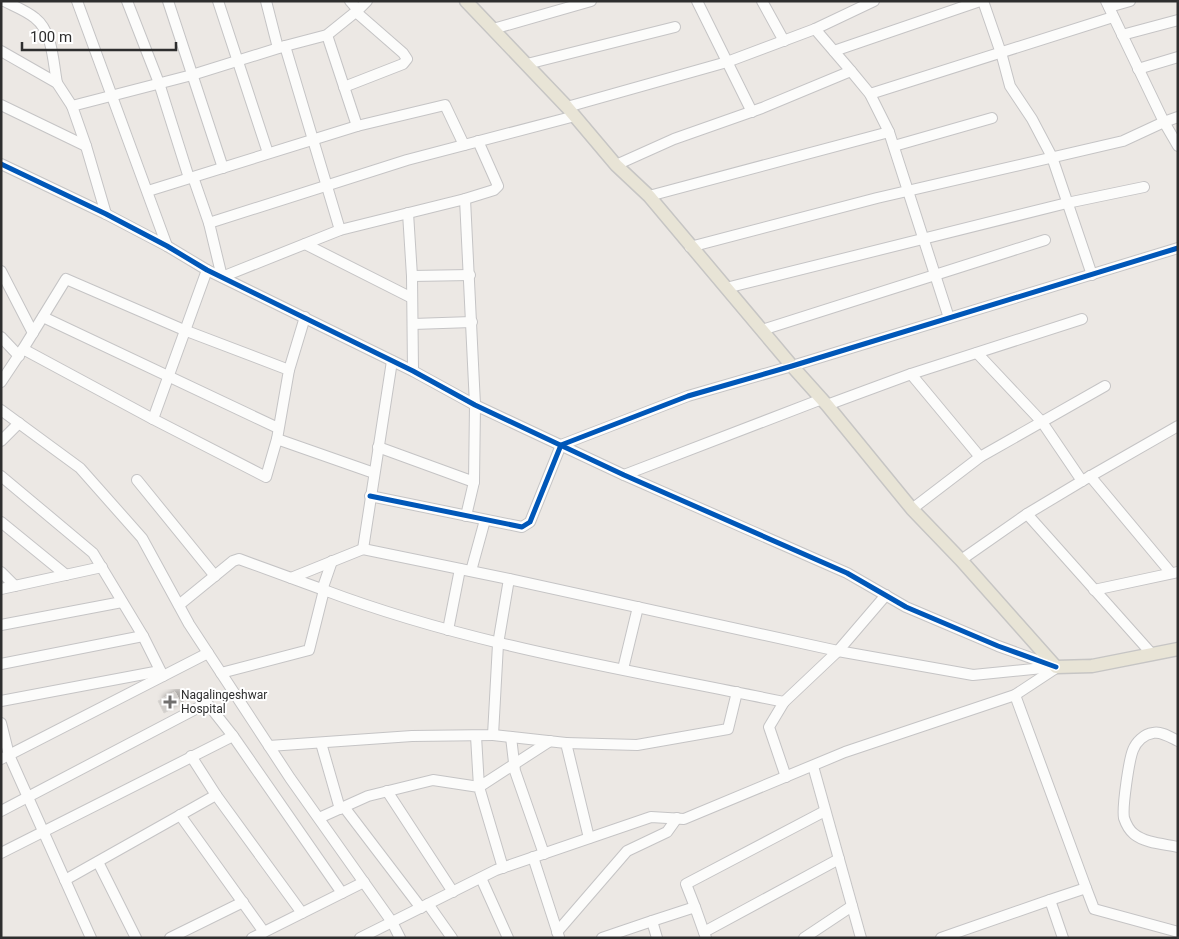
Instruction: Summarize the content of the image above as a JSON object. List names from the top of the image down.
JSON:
{
  "places": {
    "health": ["Nagalingeshwar Hospital"]
  },
  "scale_bar": "100 m"
}
